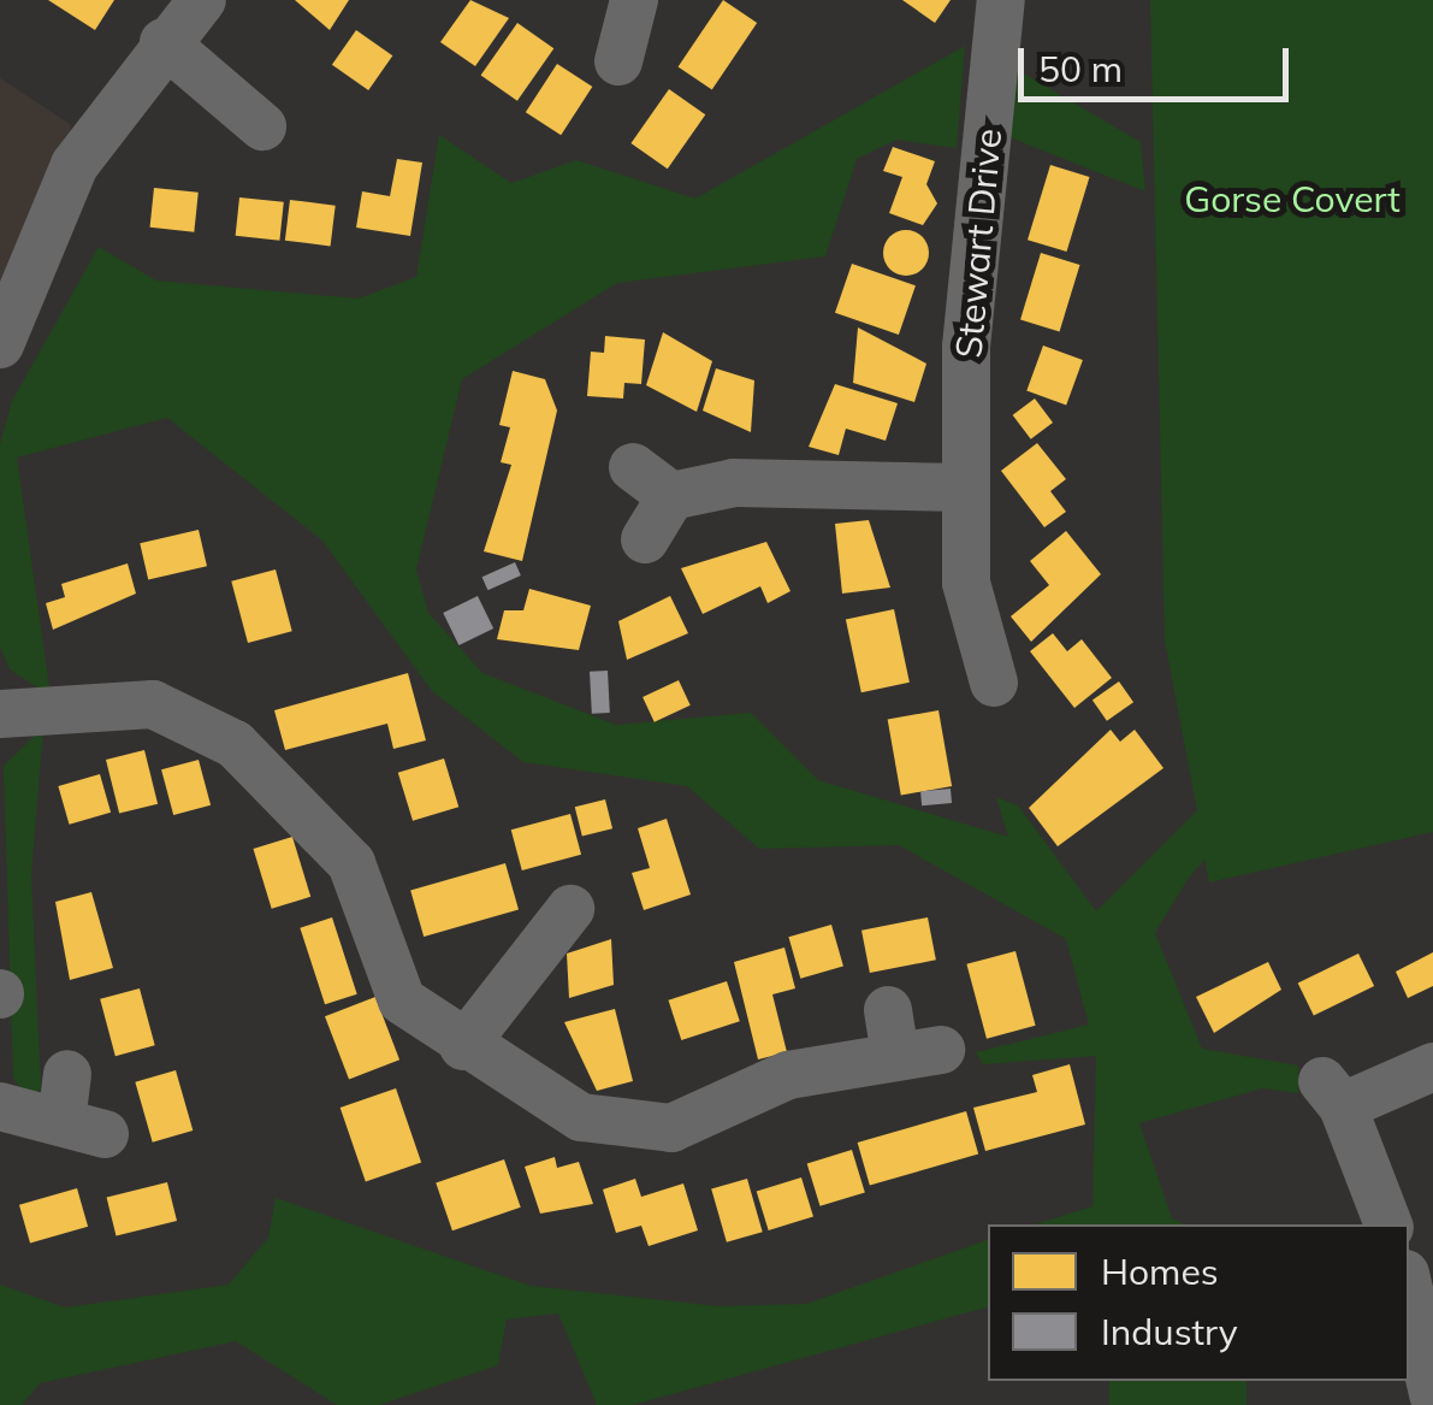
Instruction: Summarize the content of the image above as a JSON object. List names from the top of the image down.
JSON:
{
  "streets": {
    "street": ["Stewart Drive"]
  },
  "parks": ["Gorse Covert"],
  "legend": ["Homes", "Industry"],
  "scale_bar": "50 m"
}
